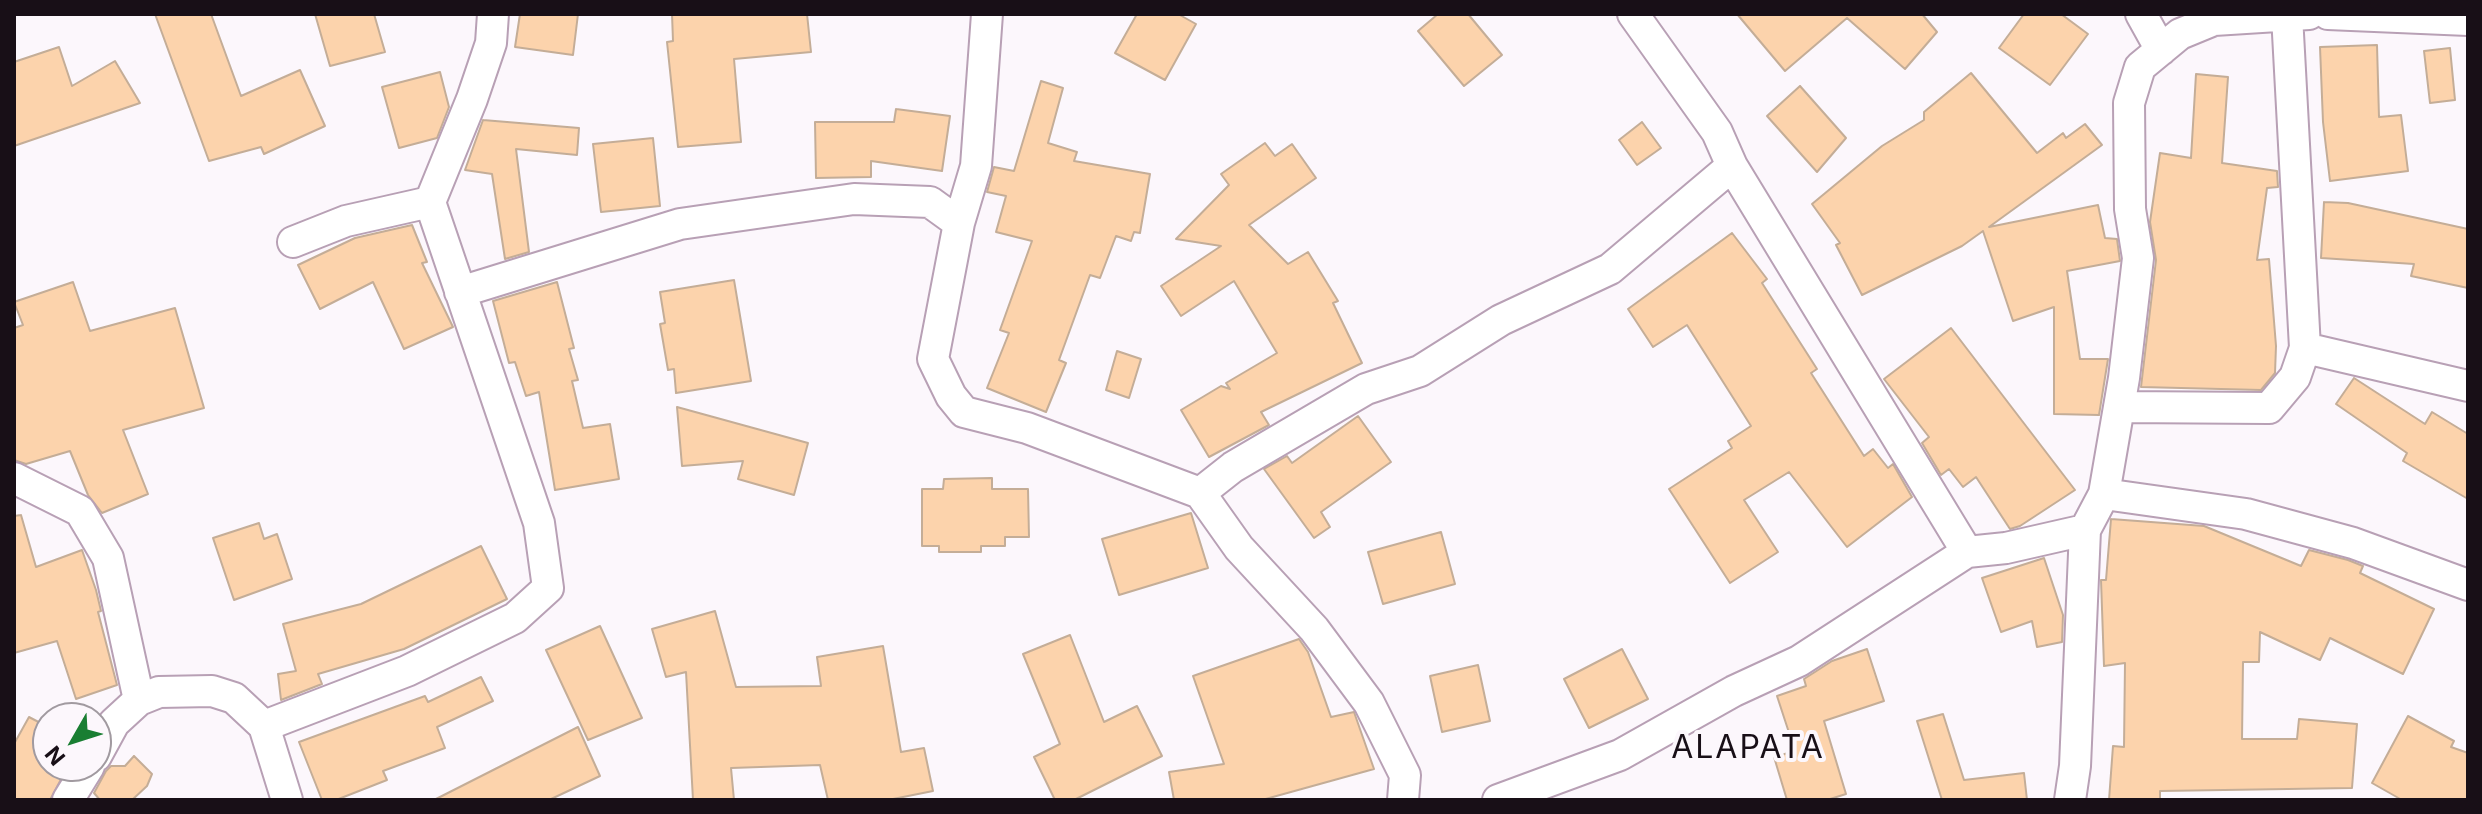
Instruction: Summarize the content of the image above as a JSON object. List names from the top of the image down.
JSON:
{
  "districts": ["ALAPATA"],
  "north": "bottom left"
}
